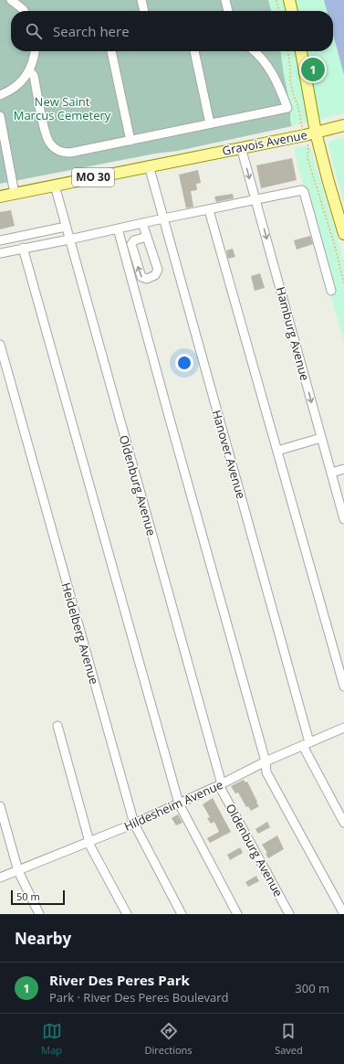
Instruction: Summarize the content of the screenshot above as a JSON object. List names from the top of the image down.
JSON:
{
  "streets": {
    "main road": ["Gravois Avenue", "MO 30"],
    "street": [
      "Hamburg Avenue",
      "Hanover Avenue",
      "Oldenburg Avenue",
      "Heidelberg Avenue",
      "Hildesheim Avenue"
    ]
  },
  "crossings": [
    ["Gravois Avenue", "MO 30"],
    ["Gravois Avenue", "Hamburg Avenue"],
    ["Gravois Avenue", "Hanover Avenue"],
    ["MO 30", "Hanover Avenue"],
    ["MO 30", "Oldenburg Avenue"],
    ["Hanover Avenue", "Hildesheim Avenue"],
    ["Oldenburg Avenue", "Hildesheim Avenue"],
    ["Heidelberg Avenue", "Hildesheim Avenue"]
  ],
  "parks": ["New Saint Marcus Cemetery"],
  "scale_bar": "50 m",
  "page": {
    "search": "Search here",
    "pins": "1",
    "scale": "50 m",
    "heading": "Nearby",
    "list": [
      {
        "mark": "1",
        "name": "River Des Peres Park",
        "note": "Park · River Des Peres Boulevard",
        "value": "300 m"
      }
    ],
    "nav": ["Map", "Directions", "Saved"]
  }
}
